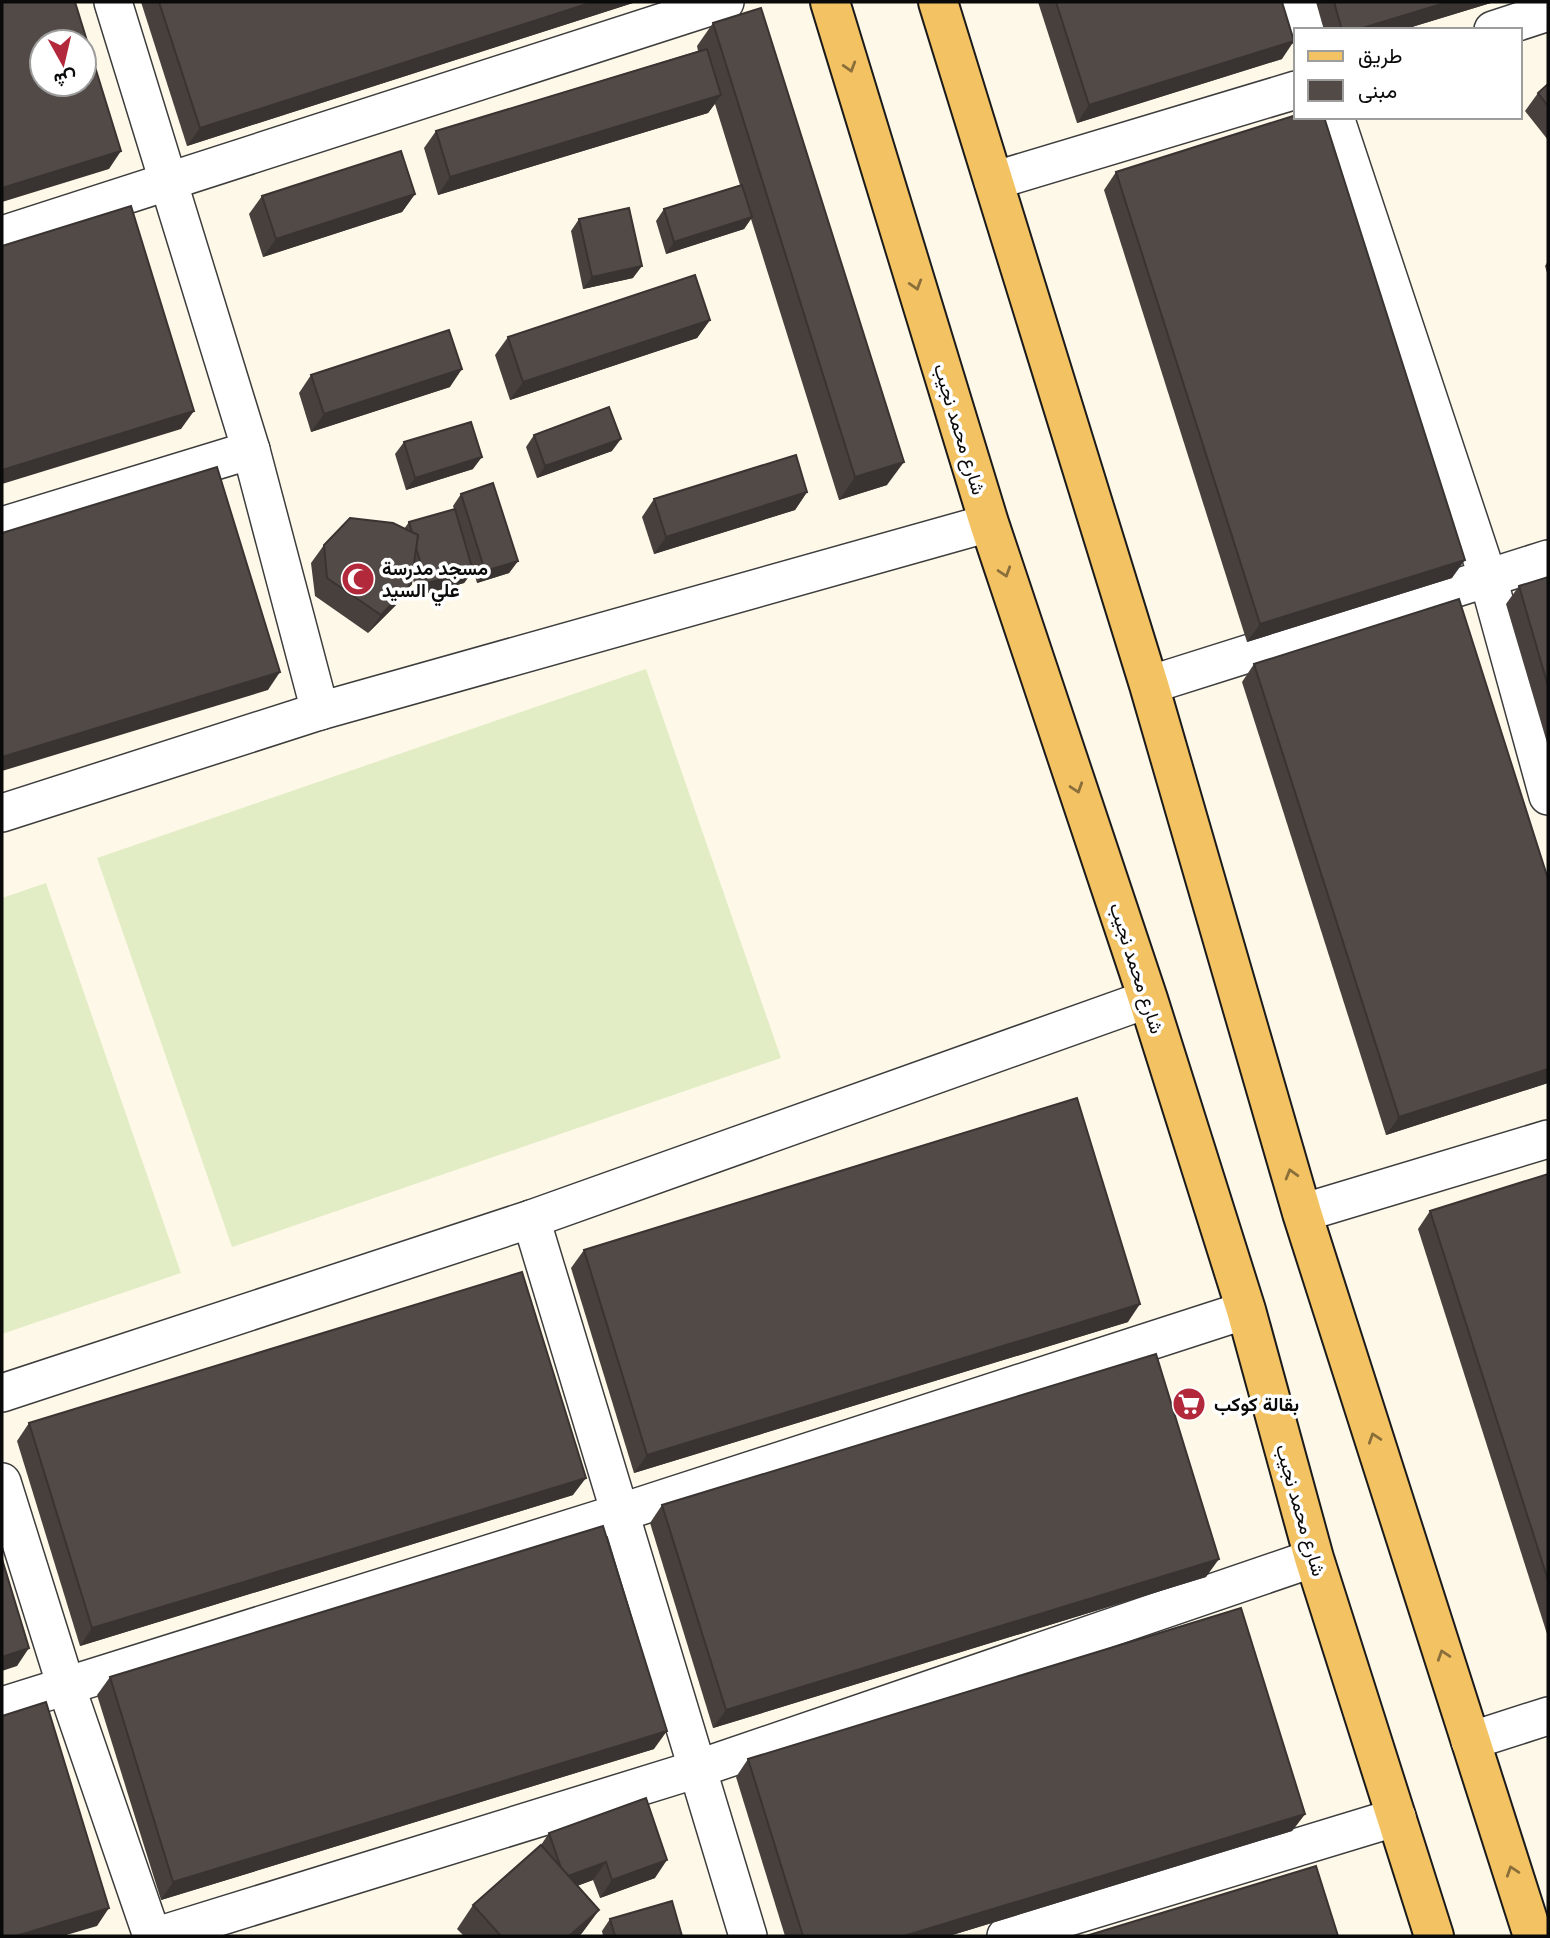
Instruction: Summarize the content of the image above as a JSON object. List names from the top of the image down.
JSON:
{
  "streets": {
    "main road": ["شارع محمد نجيب"]
  },
  "places": {
    "mosque": ["مسجد مدرسة علي السيد"],
    "supermarket": ["بقالة كوكب"]
  },
  "legend": ["طريق", "مبنى"],
  "north": "bottom"
}
